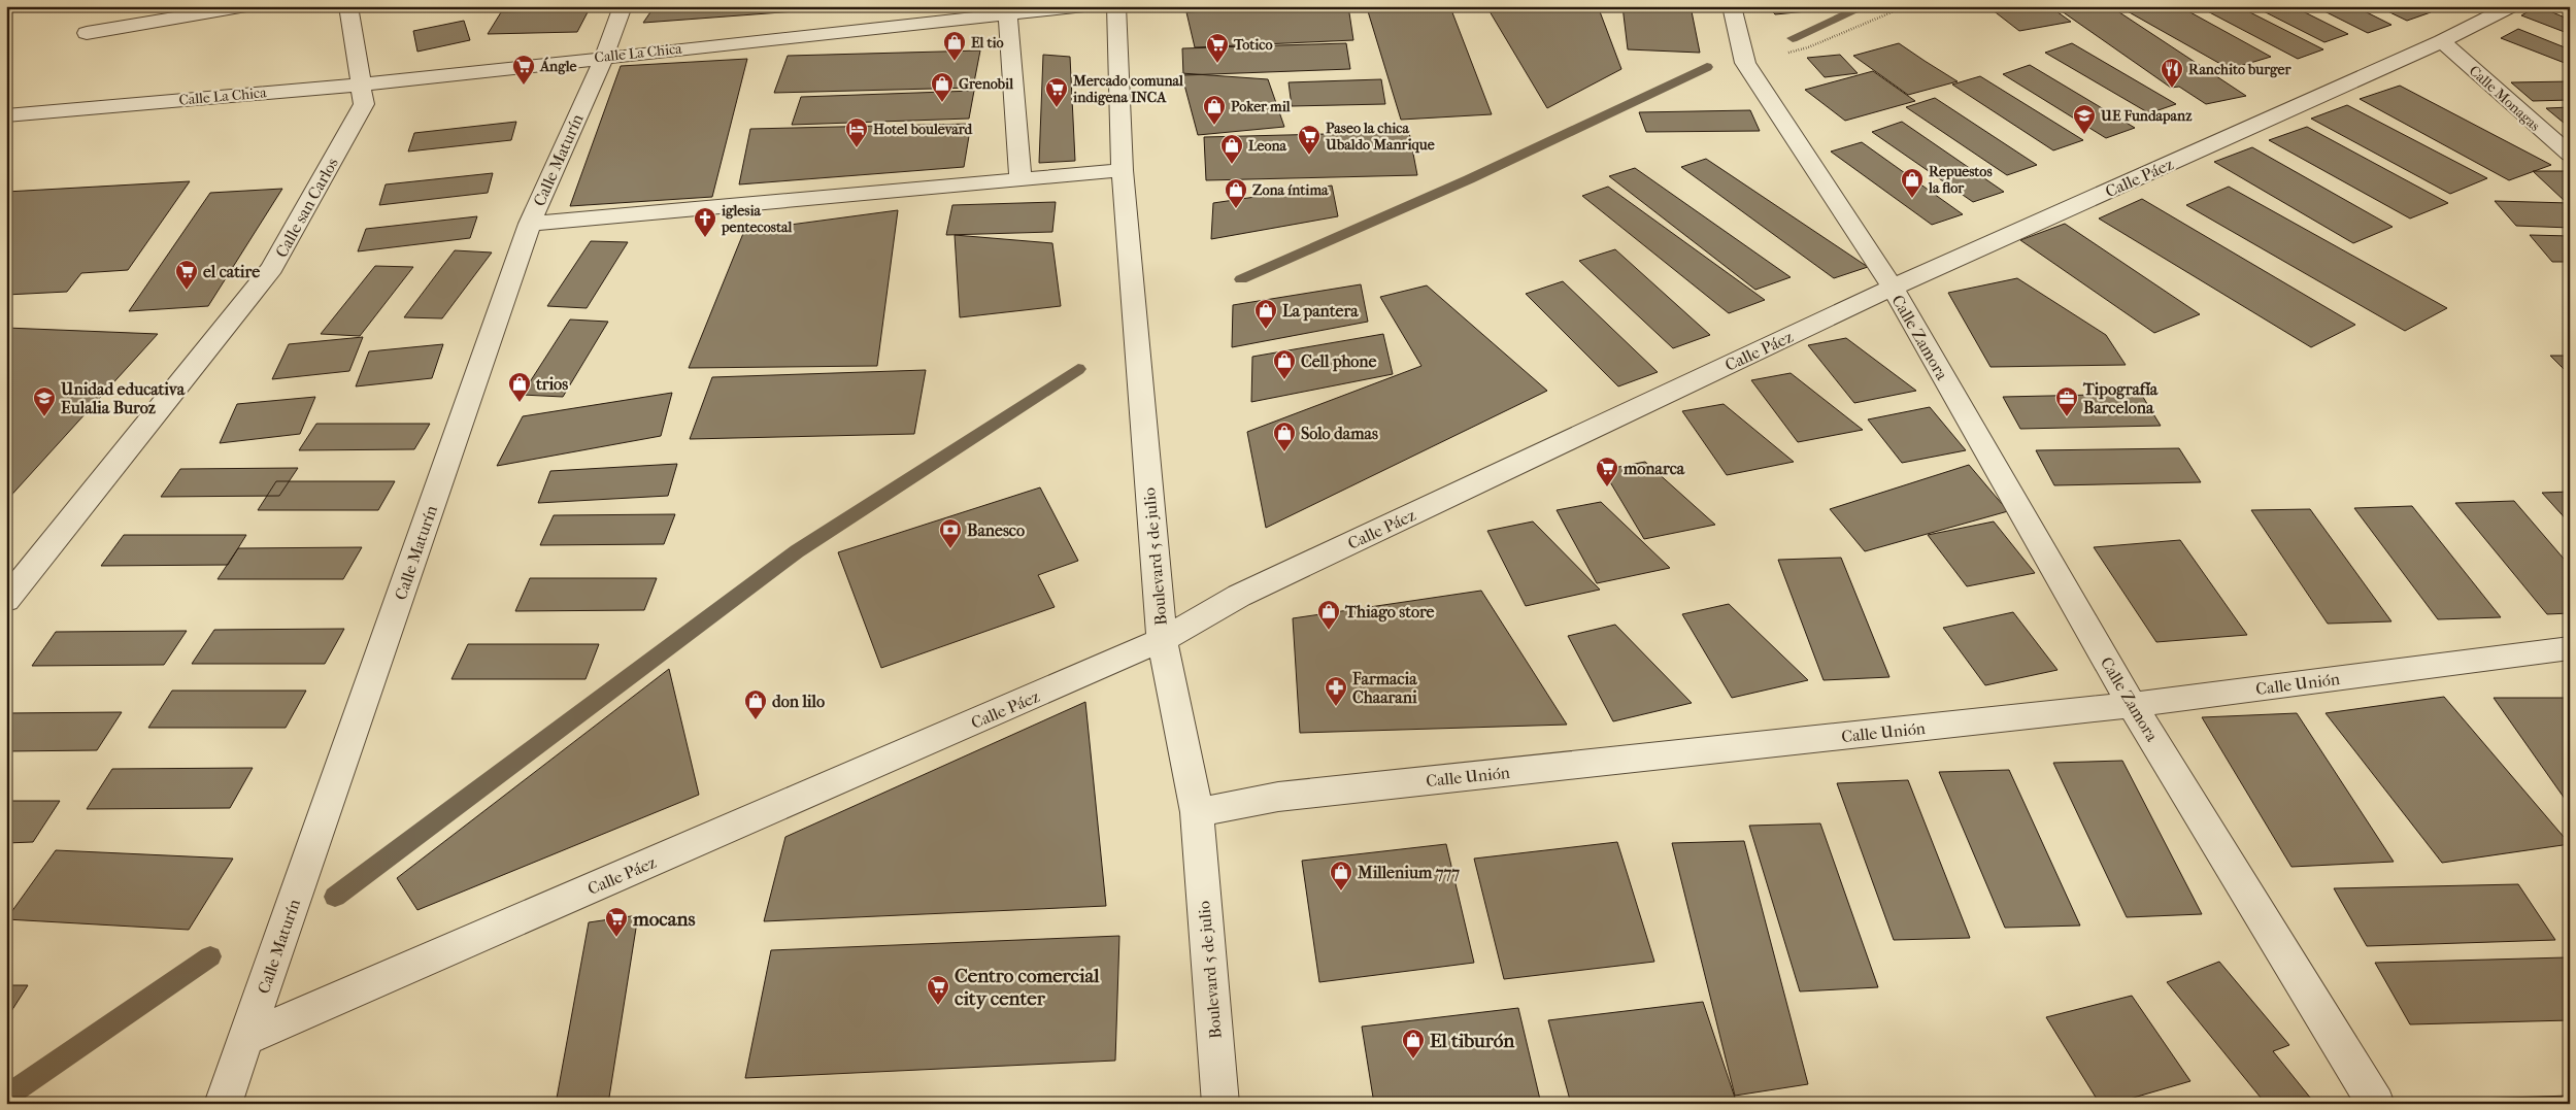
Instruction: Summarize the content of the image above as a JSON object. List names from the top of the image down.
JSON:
{
  "streets": {
    "street": [
      "Calle La Chica",
      "Calle Monagas",
      "Calle Maturín",
      "Calle Páez",
      "Calle san Carlos",
      "Calle Zamora",
      "Boulevard 5 de julio",
      "Calle Unión"
    ]
  },
  "crossings": [
    ["Calle La Chica", "Calle Maturín"],
    ["Calle La Chica", "Calle san Carlos"],
    ["Calle Monagas", "Calle Páez"],
    ["Calle Maturín", "Calle Páez"],
    ["Calle Páez", "Calle Zamora"],
    ["Calle Páez", "Boulevard 5 de julio"],
    ["Calle Zamora", "Calle Unión"],
    ["Boulevard 5 de julio", "Calle Unión"]
  ],
  "places": {
    "shop": [
      "El tio",
      "Grenobil",
      "Poker mil",
      "Leona",
      "Repuestos la flor",
      "Zona íntima",
      "La pantera",
      "Cell phone",
      "trios",
      "Solo damas",
      "Thiago store",
      "don lilo",
      "Millenium 777",
      "El tiburón"
    ],
    "supermarket": [
      "Totico",
      "Ángle",
      "Mercado comunal indigena INCA",
      "Paseo la chica Ubaldo Manrique",
      "el catire",
      "monarca",
      "mocans",
      "Centro comercial city center"
    ],
    "restaurant": ["Ranchito burger"],
    "school or university": ["UE Fundapanz", "Unidad educativa Eulalia Buroz"],
    "hotel": ["Hotel boulevard"],
    "church": ["iglesia pentecostal"],
    "office": ["Tipografía Barcelona"],
    "bank": ["Banesco"],
    "pharmacy": ["Farmacia Chaarani"]
  }
}
